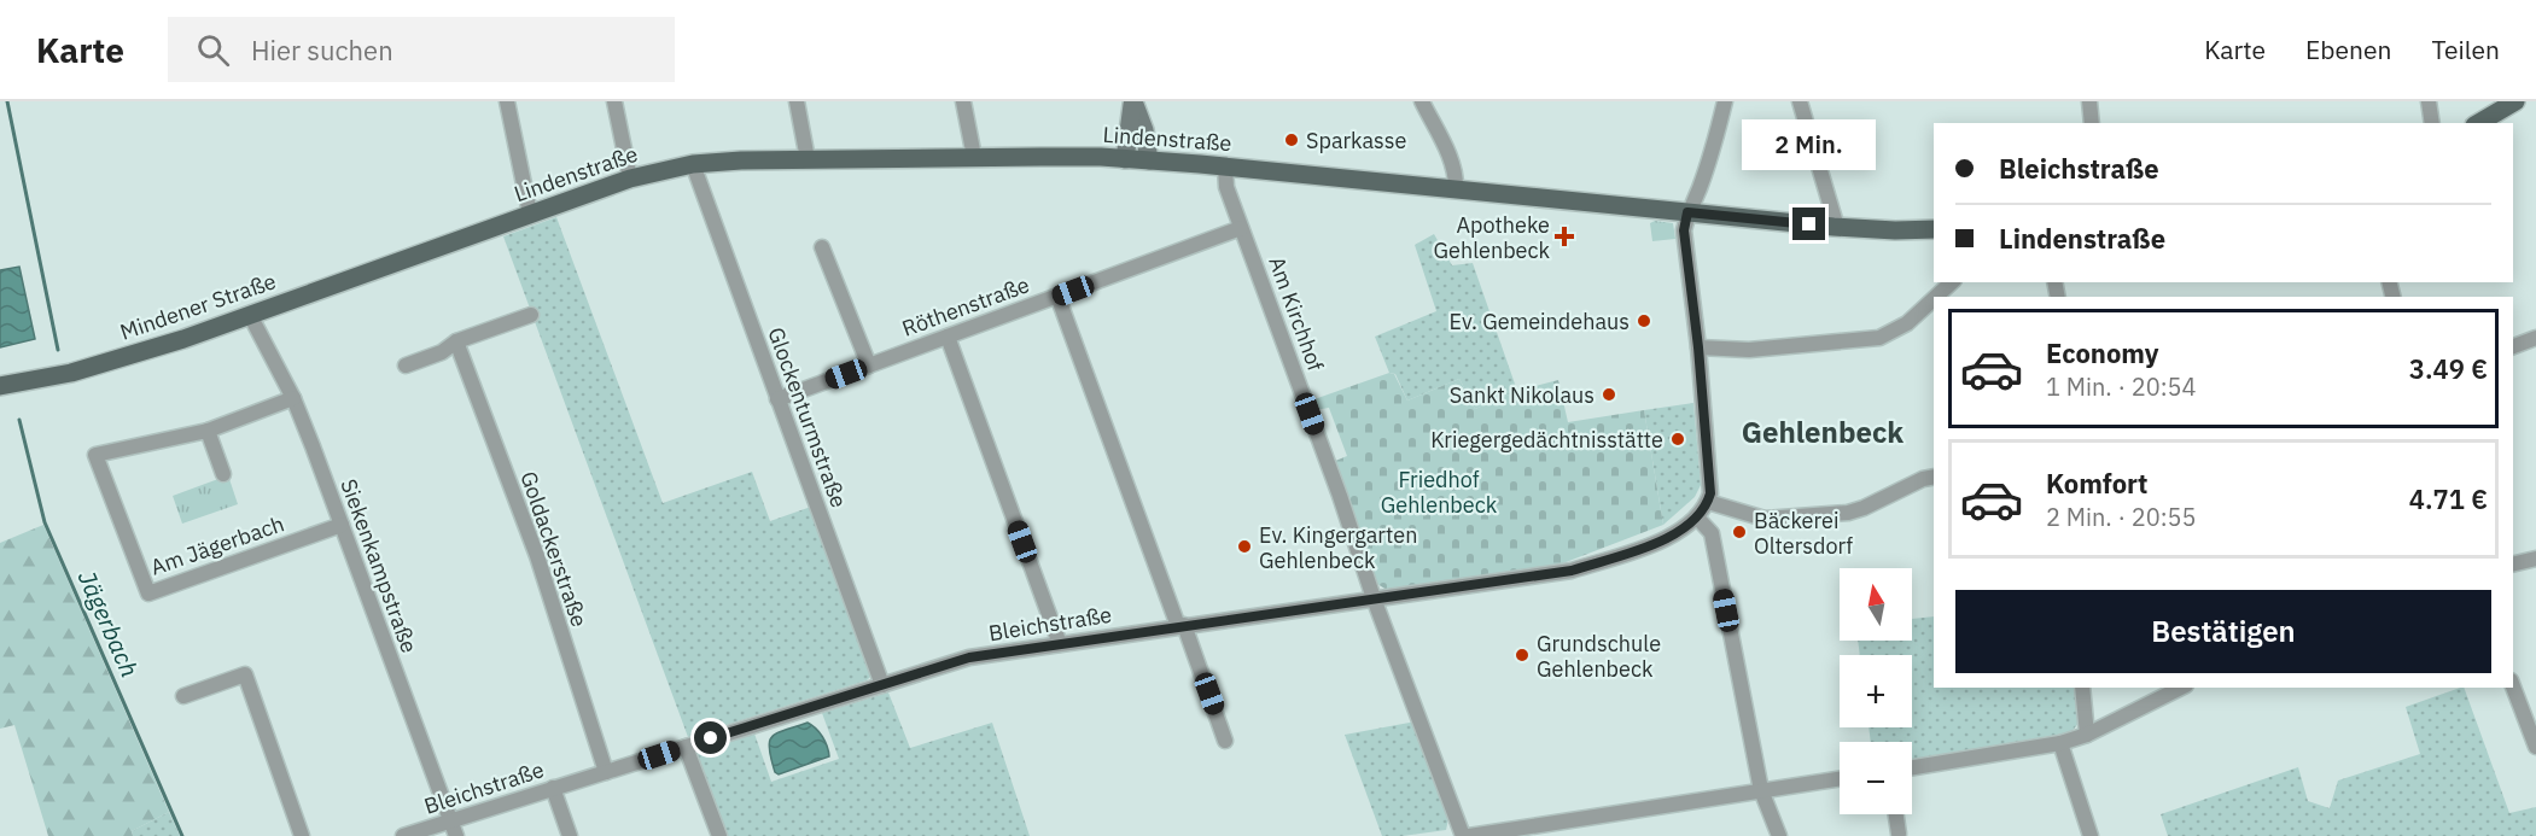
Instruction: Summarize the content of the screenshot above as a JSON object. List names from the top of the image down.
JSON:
{
  "streets": {
    "main road": ["Lindenstraße", "Mindener Straße"],
    "street": [
      "Röthenstraße",
      "Am Kirchhof",
      "Glockenturmstraße",
      "Am Jägerbach",
      "Goldackerstraße",
      "Siekenkampstraße",
      "Bleichstraße"
    ]
  },
  "crossings": [
    ["Lindenstraße", "Mindener Straße"],
    ["Lindenstraße", "Am Kirchhof"],
    ["Lindenstraße", "Glockenturmstraße"],
    ["Mindener Straße", "Siekenkampstraße"],
    ["Röthenstraße", "Am Kirchhof"],
    ["Röthenstraße", "Glockenturmstraße"],
    ["Am Kirchhof", "Bleichstraße"],
    ["Glockenturmstraße", "Bleichstraße"],
    ["Am Jägerbach", "Siekenkampstraße"],
    ["Goldackerstraße", "Bleichstraße"],
    ["Siekenkampstraße", "Bleichstraße"]
  ],
  "districts": ["Gehlenbeck"],
  "water": ["Jägerbach"],
  "parks": ["Friedhof Gehlenbeck"],
  "places": {
    "other": [
      "Sparkasse",
      "Ev. Gemeindehaus",
      "Sankt Nikolaus",
      "Kriegergedächtnisstätte",
      "Bäckerei Oltersdorf",
      "Ev. Kingergarten Gehlenbeck",
      "Grundschule Gehlenbeck"
    ],
    "health": ["Apotheke Gehlenbeck"]
  },
  "north": "top",
  "page": {
    "header": "Karte",
    "search": "Hier suchen",
    "nav": ["Karte", "Ebenen", "Teilen"],
    "bubble": "2 Min.",
    "banner": ["Bleichstraße", "Lindenstraße"],
    "list": [
      {
        "name": "Economy",
        "note": "1 Min. · 20:54",
        "value": "3.49 €"
      },
      {
        "name": "Komfort",
        "note": "2 Min. · 20:55",
        "value": "4.71 €"
      }
    ],
    "map_buttons": ["+", "−"],
    "buttons": "Bestätigen"
  }
}
